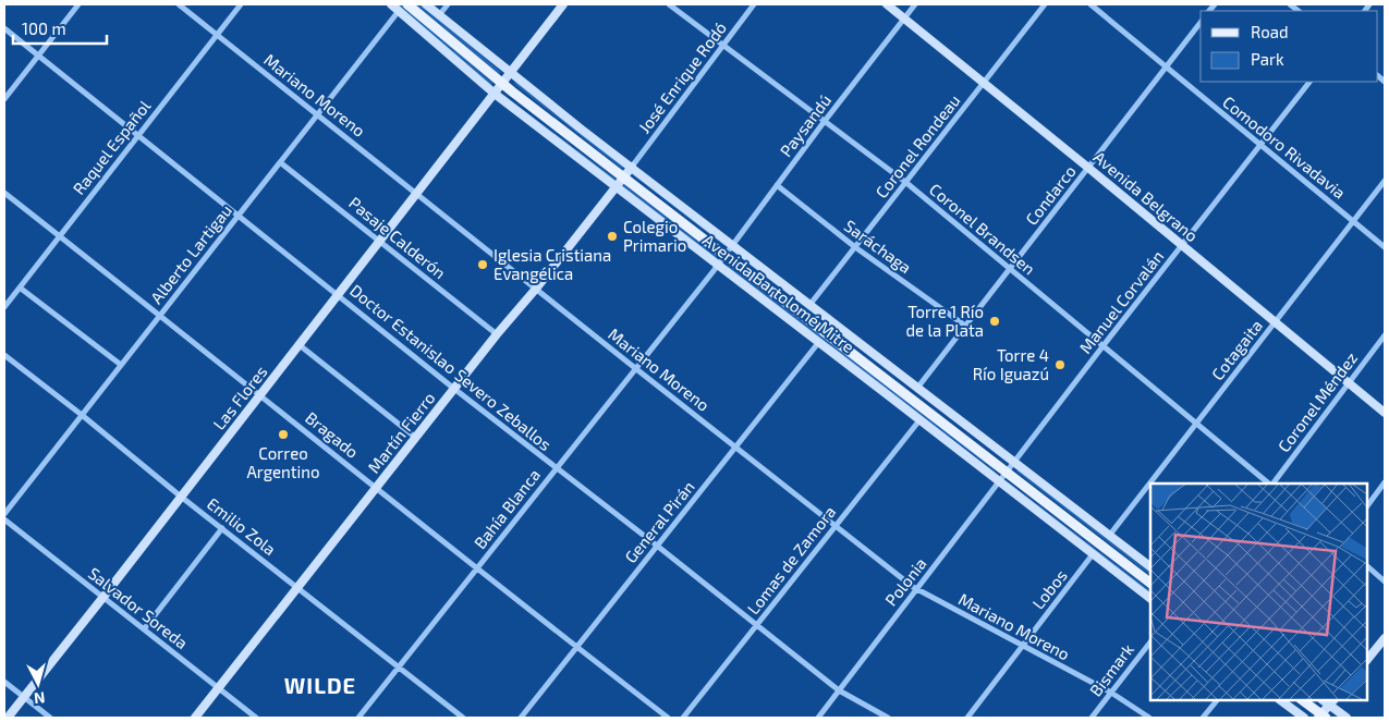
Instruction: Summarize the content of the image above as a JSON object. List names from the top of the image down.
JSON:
{
  "streets": {
    "main road": ["Avenida Bartolomé Mitre"],
    "street": [
      "José Enrique Rodó",
      "Mariano Moreno",
      "Paysandú",
      "Coronel Rondeau",
      "Raquel Español",
      "Comodoro Rivadavia",
      "Condarco",
      "Avenida Belgrano",
      "Coronel Brandsen",
      "Pasaje Calderón",
      "Saráchaga",
      "Alberto Lartigau",
      "Manuel Corvalán",
      "Cotagaita",
      "Doctor Estanislao Severo Zeballos",
      "Las Flores",
      "Coronel Méndez",
      "Martín Fierro",
      "Bragado",
      "Bahía Blanca",
      "General Pirán",
      "Emilio Zola",
      "Lomas de Zamora",
      "Polonia",
      "Lobos",
      "Salvador Soreda",
      "Bismark"
    ]
  },
  "crossings": [
    ["José Enrique Rodó", "Coronel Brandsen"],
    ["José Enrique Rodó", "Avenida Bartolomé Mitre"],
    ["José Enrique Rodó", "Martín Fierro"],
    ["Mariano Moreno", "Raquel Español"],
    ["Mariano Moreno", "Alberto Lartigau"],
    ["Mariano Moreno", "Las Flores"],
    ["Mariano Moreno", "Martín Fierro"],
    ["Mariano Moreno", "Bahía Blanca"],
    ["Mariano Moreno", "General Pirán"],
    ["Mariano Moreno", "Lomas de Zamora"],
    ["Mariano Moreno", "Polonia"],
    ["Mariano Moreno", "Lobos"],
    ["Mariano Moreno", "Bismark"],
    ["Paysandú", "Avenida Belgrano"],
    ["Paysandú", "Coronel Brandsen"],
    ["Paysandú", "Saráchaga"],
    ["Paysandú", "Avenida Bartolomé Mitre"],
    ["Paysandú", "Bahía Blanca"],
    ["Coronel Rondeau", "Avenida Belgrano"],
    ["Coronel Rondeau", "Coronel Brandsen"],
    ["Coronel Rondeau", "Saráchaga"],
    ["Coronel Rondeau", "Avenida Bartolomé Mitre"],
    ["Raquel Español", "Doctor Estanislao Severo Zeballos"],
    ["Raquel Español", "Bragado"],
    ["Comodoro Rivadavia", "Condarco"],
    ["Comodoro Rivadavia", "Manuel Corvalán"],
    ["Comodoro Rivadavia", "Cotagaita"],
    ["Condarco", "Avenida Belgrano"],
    ["Condarco", "Coronel Brandsen"],
    ["Condarco", "Saráchaga"],
    ["Condarco", "Avenida Bartolomé Mitre"],
    ["Avenida Belgrano", "Manuel Corvalán"],
    ["Avenida Belgrano", "Cotagaita"],
    ["Avenida Belgrano", "Coronel Méndez"],
    ["Coronel Brandsen", "Manuel Corvalán"],
    ["Coronel Brandsen", "Cotagaita"],
    ["Pasaje Calderón", "Alberto Lartigau"],
    ["Pasaje Calderón", "Las Flores"],
    ["Pasaje Calderón", "Martín Fierro"],
    ["Alberto Lartigau", "Avenida Bartolomé Mitre"],
    ["Alberto Lartigau", "Doctor Estanislao Severo Zeballos"],
    ["Alberto Lartigau", "Bragado"],
    ["Alberto Lartigau", "Emilio Zola"],
    ["Avenida Bartolomé Mitre", "Manuel Corvalán"],
    ["Avenida Bartolomé Mitre", "Cotagaita"],
    ["Avenida Bartolomé Mitre", "Las Flores"],
    ["Avenida Bartolomé Mitre", "Martín Fierro"],
    ["Avenida Bartolomé Mitre", "Bahía Blanca"],
    ["Avenida Bartolomé Mitre", "General Pirán"],
    ["Avenida Bartolomé Mitre", "Lomas de Zamora"],
    ["Avenida Bartolomé Mitre", "Polonia"],
    ["Avenida Bartolomé Mitre", "Lobos"],
    ["Manuel Corvalán", "Polonia"],
    ["Doctor Estanislao Severo Zeballos", "Las Flores"],
    ["Doctor Estanislao Severo Zeballos", "Martín Fierro"],
    ["Doctor Estanislao Severo Zeballos", "Bahía Blanca"],
    ["Doctor Estanislao Severo Zeballos", "General Pirán"],
    ["Doctor Estanislao Severo Zeballos", "Lomas de Zamora"],
    ["Doctor Estanislao Severo Zeballos", "Polonia"],
    ["Las Flores", "Bragado"],
    ["Las Flores", "Emilio Zola"],
    ["Las Flores", "Salvador Soreda"],
    ["Martín Fierro", "Bragado"],
    ["Martín Fierro", "Emilio Zola"],
    ["Martín Fierro", "Salvador Soreda"],
    ["Bragado", "Bahía Blanca"],
    ["Bragado", "General Pirán"],
    ["Bahía Blanca", "Emilio Zola"]
  ],
  "districts": ["WILDE"],
  "places": [
    "Colegio Primario",
    "Iglesia Cristiana Evangélica",
    "Torre 1 Río de la Plata",
    "Torre 4 Río Iguazú",
    "Correo Argentino"
  ],
  "legend": ["Road", "Park"],
  "scale_bar": "100 m",
  "north": "bottom"
}
